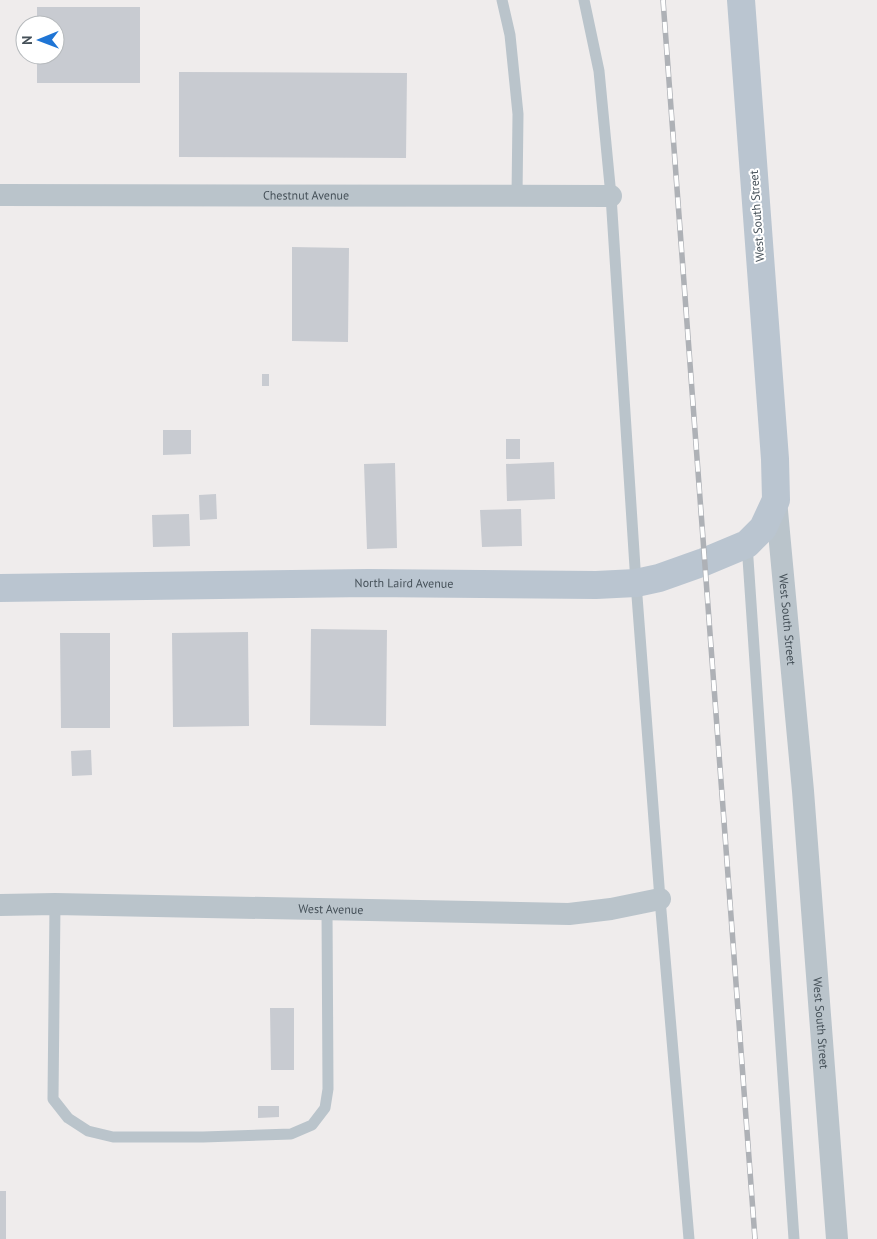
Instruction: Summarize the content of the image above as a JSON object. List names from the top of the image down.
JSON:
{
  "streets": {
    "street": [
      "Chestnut Avenue",
      "West South Street",
      "North Laird Avenue",
      "West Avenue"
    ]
  },
  "crossings": [
    ["West South Street", "North Laird Avenue"]
  ],
  "north": "left"
}
